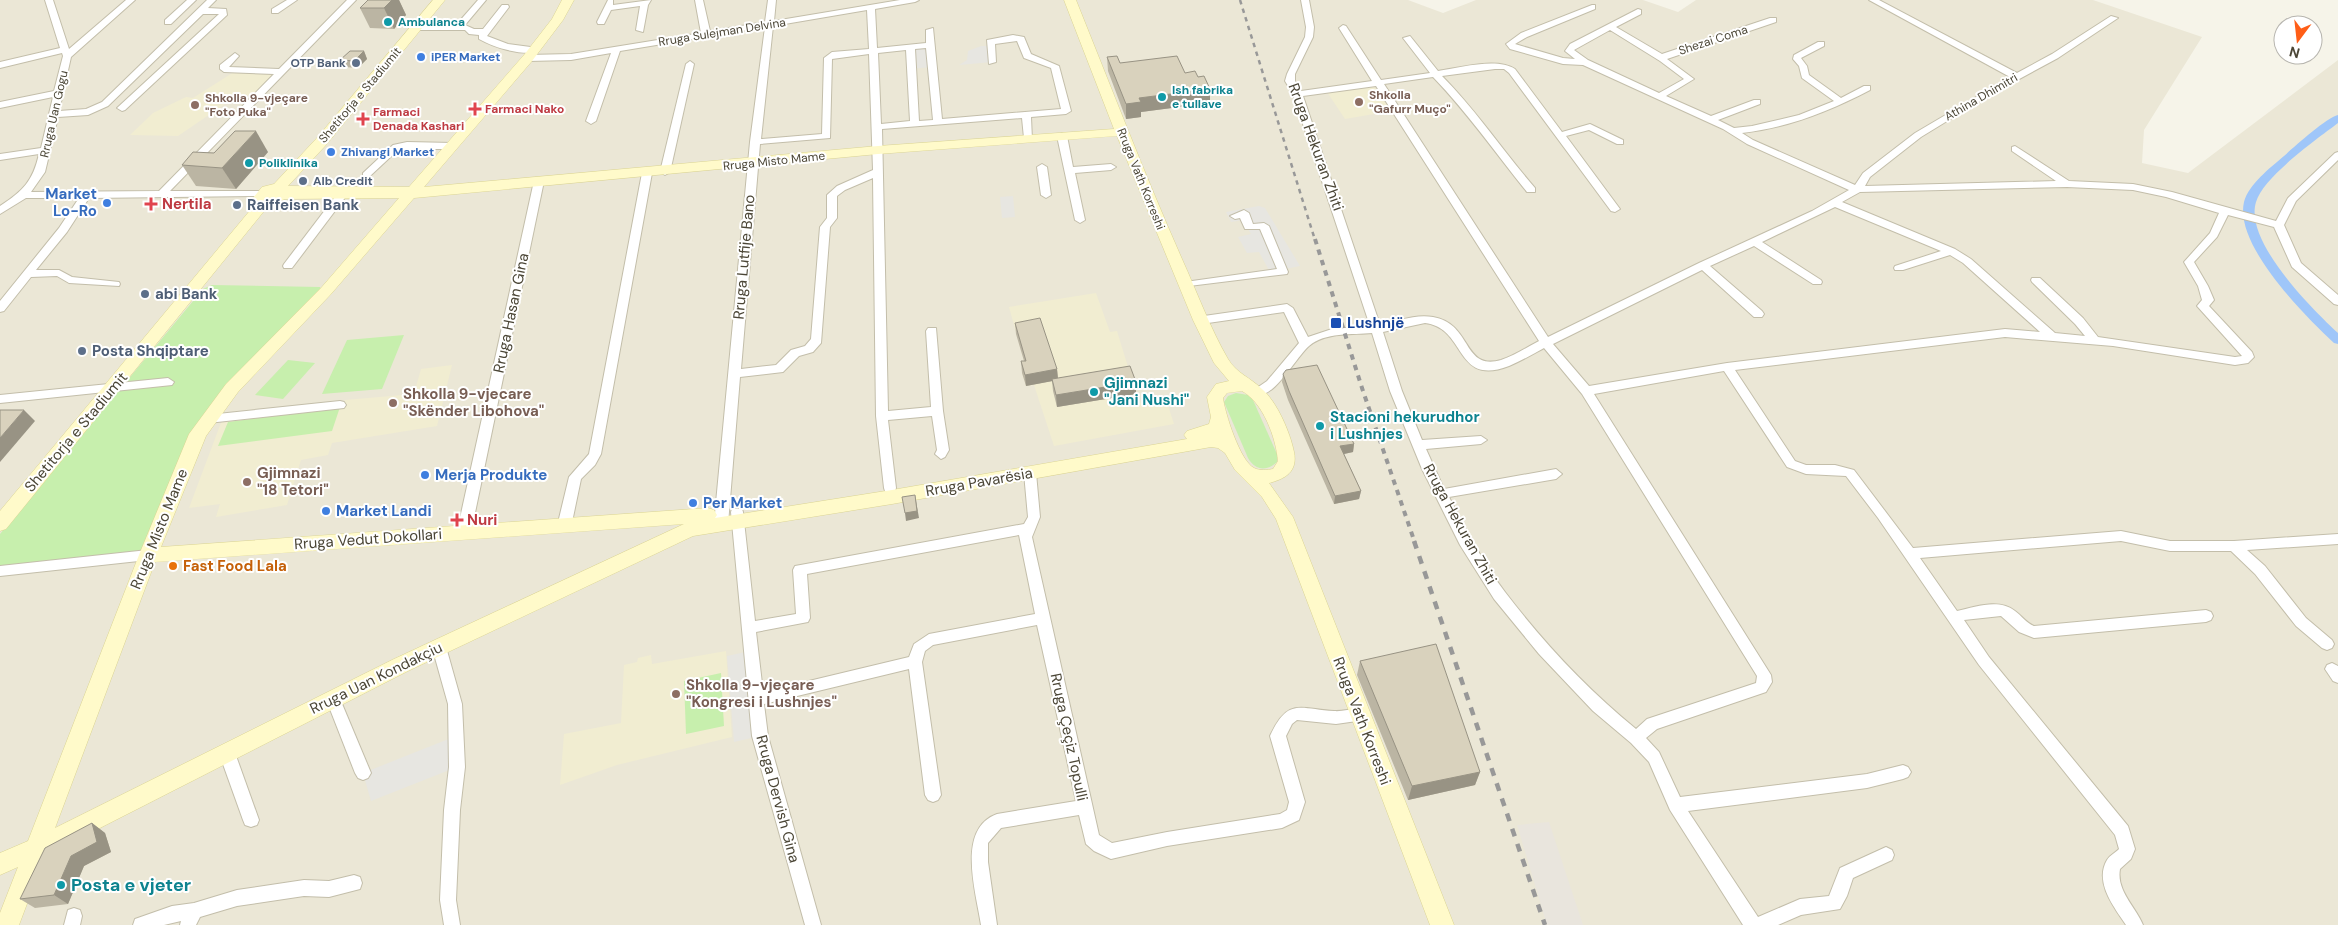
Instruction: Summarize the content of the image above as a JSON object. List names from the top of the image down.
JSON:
{
  "streets": {
    "main road": [
      "Shetitorja e Stadiumit",
      "Rruga Misto Mame",
      "Rruga Vath Korreshi",
      "Rruga Pavarësia",
      "Rruga Vedut Dokollari",
      "Rruga Uan Kondakçiu"
    ],
    "street": [
      "Rruga Sulejman Delvina",
      "Shezai Coma",
      "Athina Dhimitri",
      "Rruga Uan Gogu",
      "Rruga Hekuran Zhiti",
      "Rruga Lutfije Bano",
      "Rruga Hasan Gina",
      "Rruga Çeçiz Topulli",
      "Rruga Dervish Gina"
    ]
  },
  "crossings": [
    ["Rruga Sulejman Delvina", "Rruga Misto Mame"],
    ["Rruga Sulejman Delvina", "Rruga Lutfije Bano"],
    ["Shetitorja e Stadiumit", "Rruga Misto Mame"],
    ["Rruga Misto Mame", "Rruga Vath Korreshi"],
    ["Rruga Misto Mame", "Rruga Lutfije Bano"],
    ["Rruga Misto Mame", "Rruga Hasan Gina"],
    ["Rruga Misto Mame", "Rruga Vedut Dokollari"],
    ["Rruga Misto Mame", "Rruga Uan Kondakçiu"],
    ["Rruga Vath Korreshi", "Rruga Pavarësia"],
    ["Rruga Lutfije Bano", "Rruga Pavarësia"],
    ["Rruga Lutfije Bano", "Rruga Uan Kondakçiu"],
    ["Rruga Lutfije Bano", "Rruga Dervish Gina"],
    ["Rruga Hasan Gina", "Rruga Vedut Dokollari"],
    ["Rruga Pavarësia", "Rruga Uan Kondakçiu"],
    ["Rruga Pavarësia", "Rruga Çeçiz Topulli"],
    ["Rruga Pavarësia", "Rruga Dervish Gina"],
    ["Rruga Vedut Dokollari", "Rruga Uan Kondakçiu"],
    ["Rruga Uan Kondakçiu", "Rruga Dervish Gina"]
  ],
  "places": {
    "other": [
      "Ambulanca",
      "iPER Market",
      "OTP Bank",
      "Ish fabrika e tullave",
      "Shkolla \"Gafurr Muço\"",
      "Shkolla 9-vjeçare \"Foto Puka\"",
      "Zhivangi Market",
      "Poliklinika",
      "Alb Credit",
      "Market Lo-Ro",
      "Raiffeisen Bank",
      "abi Bank",
      "Posta Shqiptare",
      "Gjimnazi \"Jani Nushi\"",
      "Shkolla 9-vjecare \"Skënder Libohova\"",
      "Stacioni hekurudhor i Lushnjes",
      "Merja Produkte",
      "Gjimnazi \"18 Tetori\"",
      "Per Market",
      "Market Landi",
      "Fast Food Lala",
      "Shkolla 9-vjeçare \"Kongresi i Lushnjes\"",
      "Posta e vjeter"
    ],
    "health": [
      "Farmaci Nako",
      "Farmaci Denada Kashari",
      "Nertila",
      "Nuri"
    ],
    "transit": ["Lushnjë"]
  },
  "north": "bottom"
}
